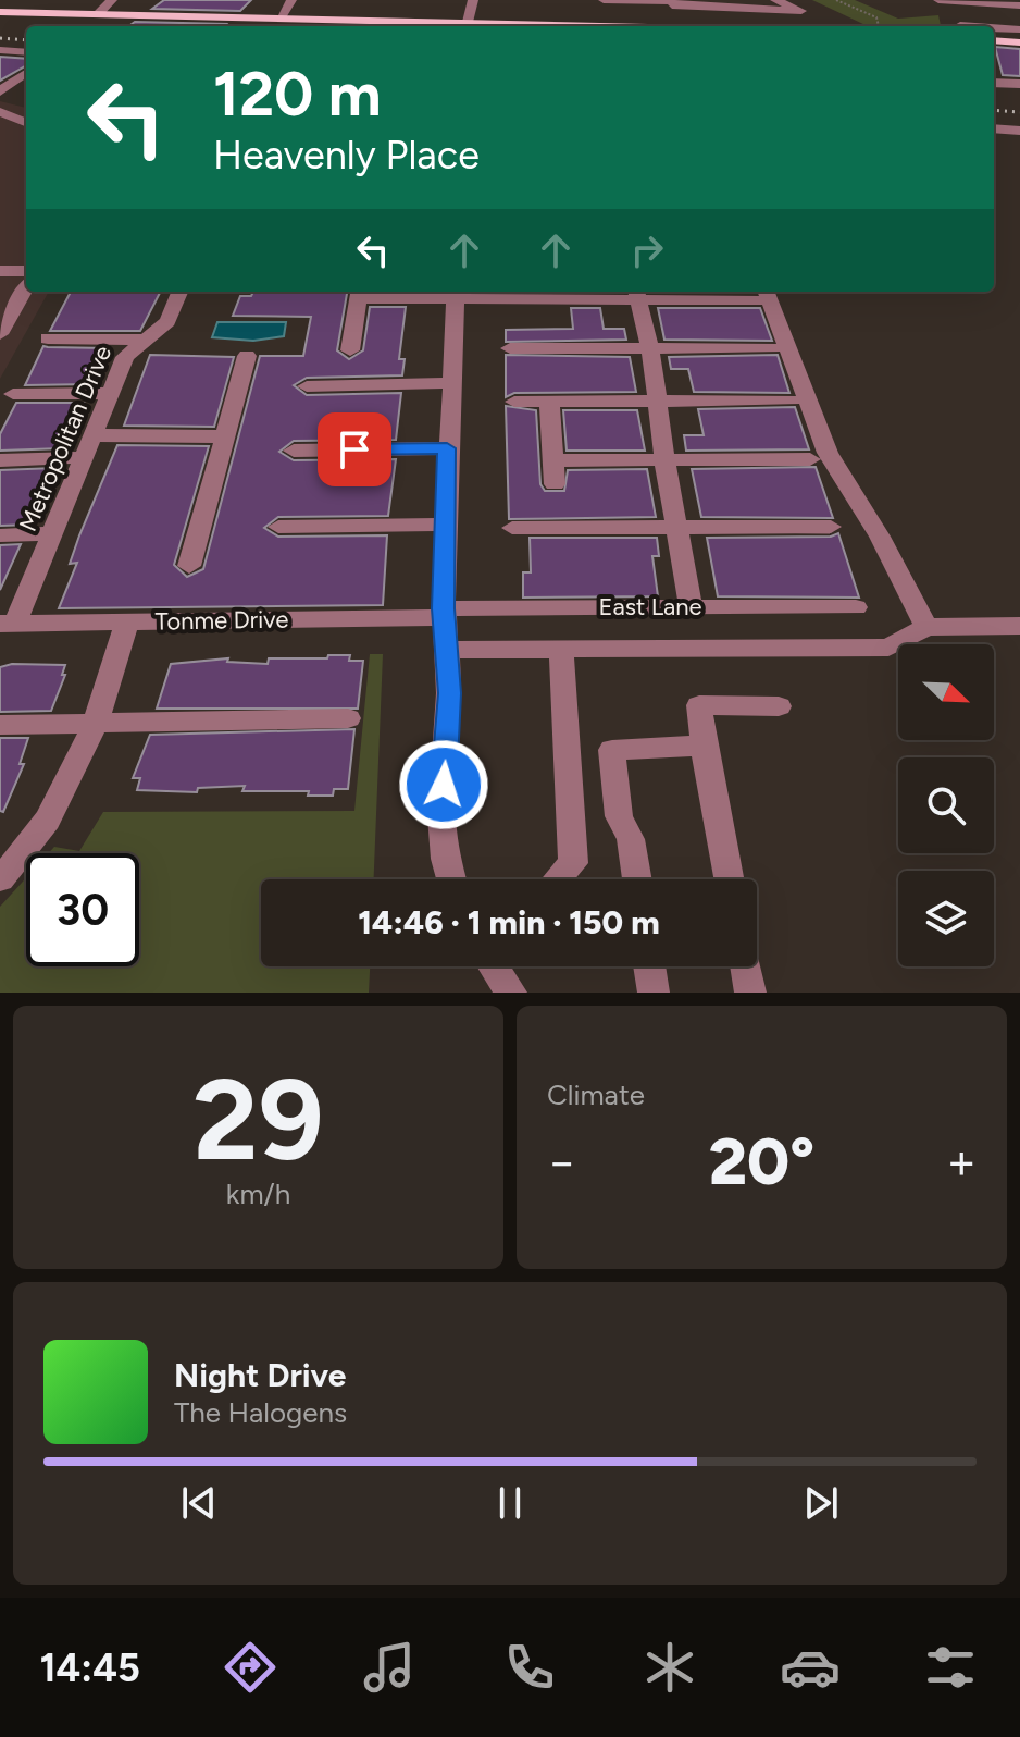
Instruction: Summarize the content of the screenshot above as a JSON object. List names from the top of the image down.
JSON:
{
  "streets": {
    "street": ["Metropolitan Drive", "East Lane", "Tonme Drive"]
  },
  "crossings": [
    ["Metropolitan Drive", "Tonme Drive"],
    ["East Lane", "Tonme Drive"]
  ],
  "north": "bottom right",
  "page": {
    "turn": ["120 m", "Heavenly Place"],
    "limit": "30",
    "trip": "14:46 · 1 min · 150 m",
    "tile": [
      ["29", "km/h"],
      "Climate"
    ],
    "heat": ["−", "20°", "+"],
    "song": ["Night Drive", "The Halogens"],
    "tabs": "14:45"
  }
}
